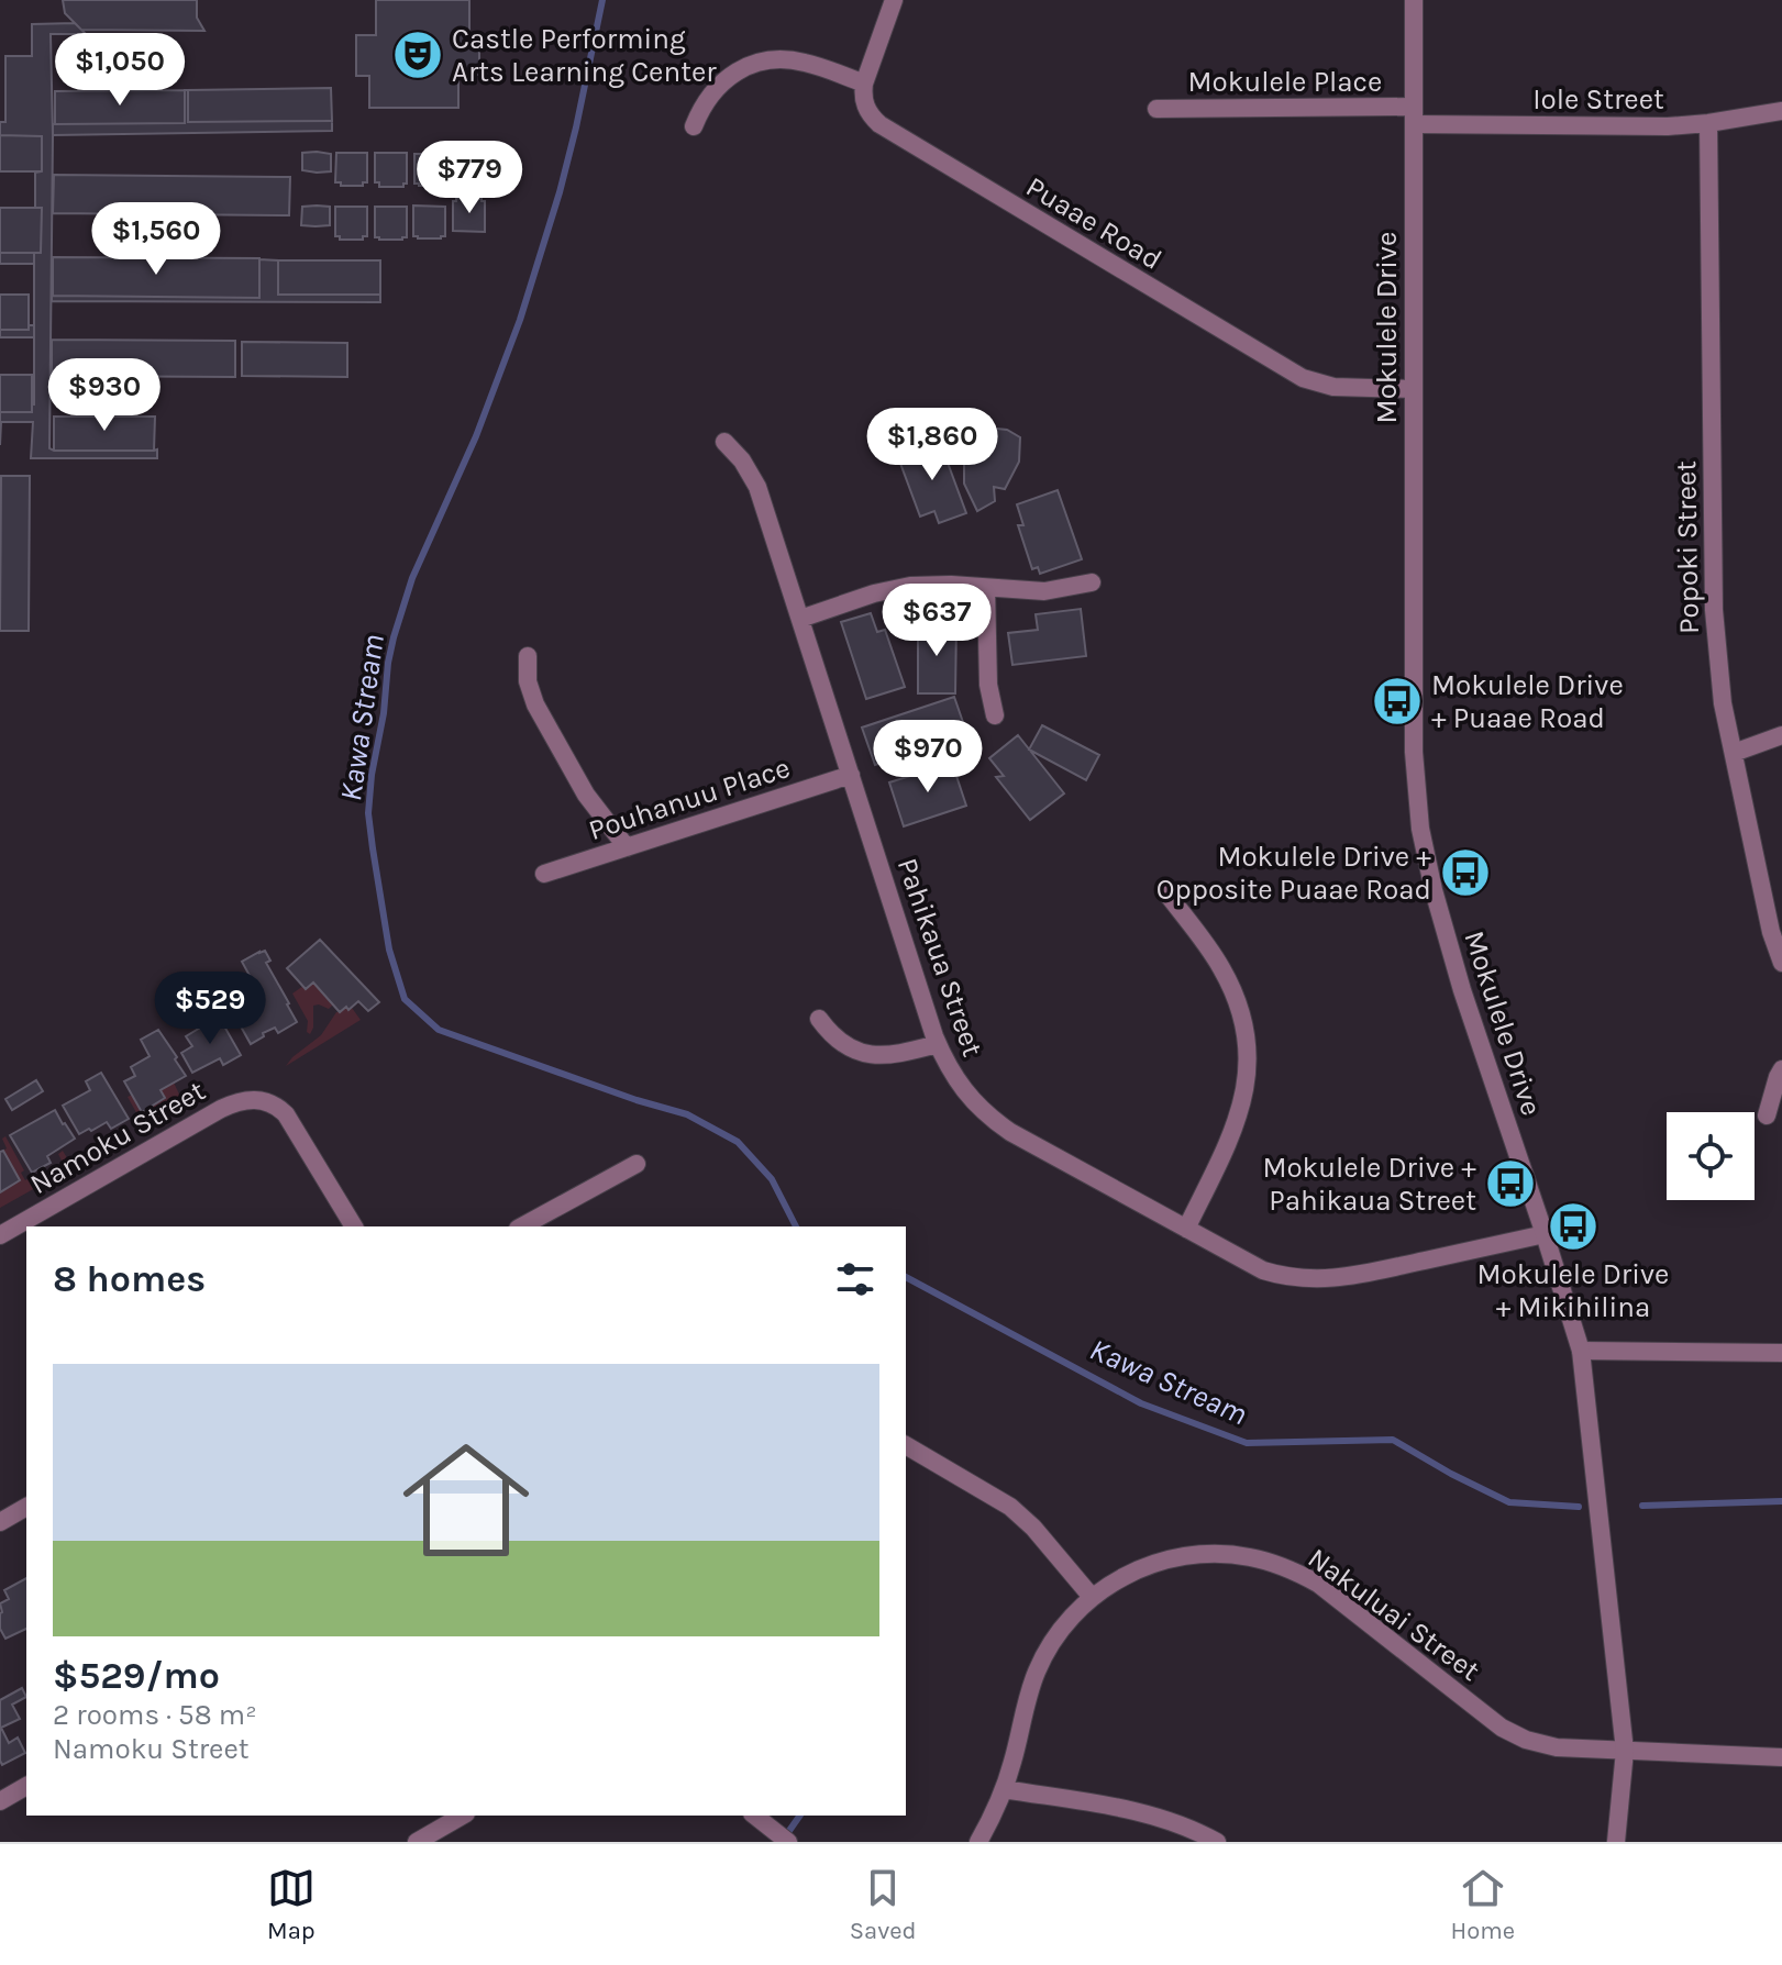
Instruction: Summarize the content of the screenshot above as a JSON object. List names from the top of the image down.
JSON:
{
  "streets": {
    "street": [
      "Mokulele Place",
      "Iole Street",
      "Puaae Road",
      "Mokulele Drive",
      "Popoki Street",
      "Pouhanuu Place",
      "Pahikaua Street",
      "Namoku Street",
      "Nakuluai Street"
    ]
  },
  "crossings": [
    ["Mokulele Place", "Iole Street"],
    ["Mokulele Place", "Mokulele Drive"],
    ["Iole Street", "Mokulele Drive"],
    ["Iole Street", "Popoki Street"],
    ["Puaae Road", "Mokulele Drive"],
    ["Mokulele Drive", "Pahikaua Street"],
    ["Mokulele Drive", "Nakuluai Street"],
    ["Pouhanuu Place", "Pahikaua Street"]
  ],
  "water": ["Kawa Stream"],
  "places": {
    "theatre": ["Castle Performing Arts Learning Center"],
    "bus stop": [
      "Mokulele Drive + Puaae Road",
      "Mokulele Drive + Opposite Puaae Road",
      "Mokulele Drive + Pahikaua Street",
      "Mokulele Drive + Mikihilina"
    ]
  },
  "page": {
    "price": [
      "$1,050",
      "$779",
      "$1,560",
      "$930",
      "$1,860",
      "$637",
      "$970",
      "$529"
    ],
    "heading": "8 homes",
    "list": [
      {
        "name": "$529/mo",
        "note": "2 rooms · 58 m² · Namoku Street"
      }
    ],
    "tabs": ["Map", "Saved", "Home"]
  }
}
